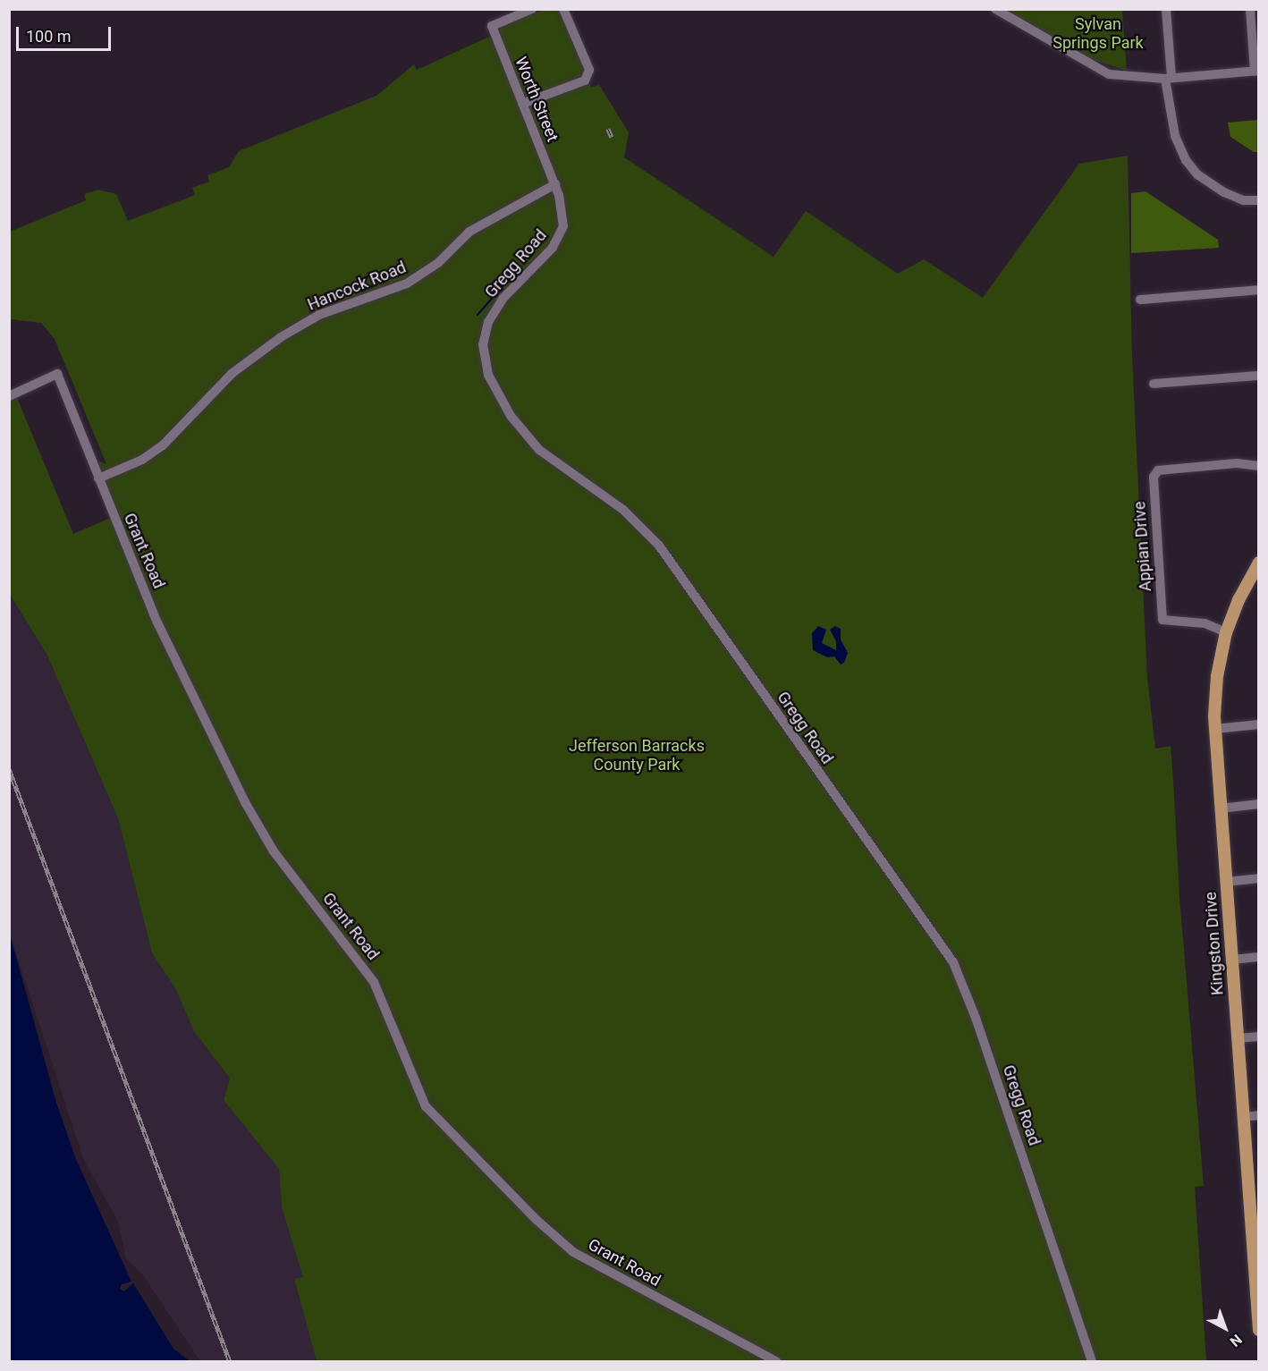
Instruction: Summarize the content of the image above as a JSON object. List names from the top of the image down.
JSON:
{
  "streets": {
    "main road": ["Kingston Drive"],
    "street": [
      "Worth Street",
      "Gregg Road",
      "Hancock Road",
      "Appian Drive",
      "Grant Road"
    ]
  },
  "crossings": [
    ["Worth Street", "Gregg Road"],
    ["Worth Street", "Hancock Road"],
    ["Gregg Road", "Hancock Road"],
    ["Hancock Road", "Grant Road"],
    ["Appian Drive", "Kingston Drive"]
  ],
  "parks": ["Sylvan Springs Park", "Jefferson Barracks County Park"],
  "scale_bar": "100 m",
  "north": "bottom right"
}
